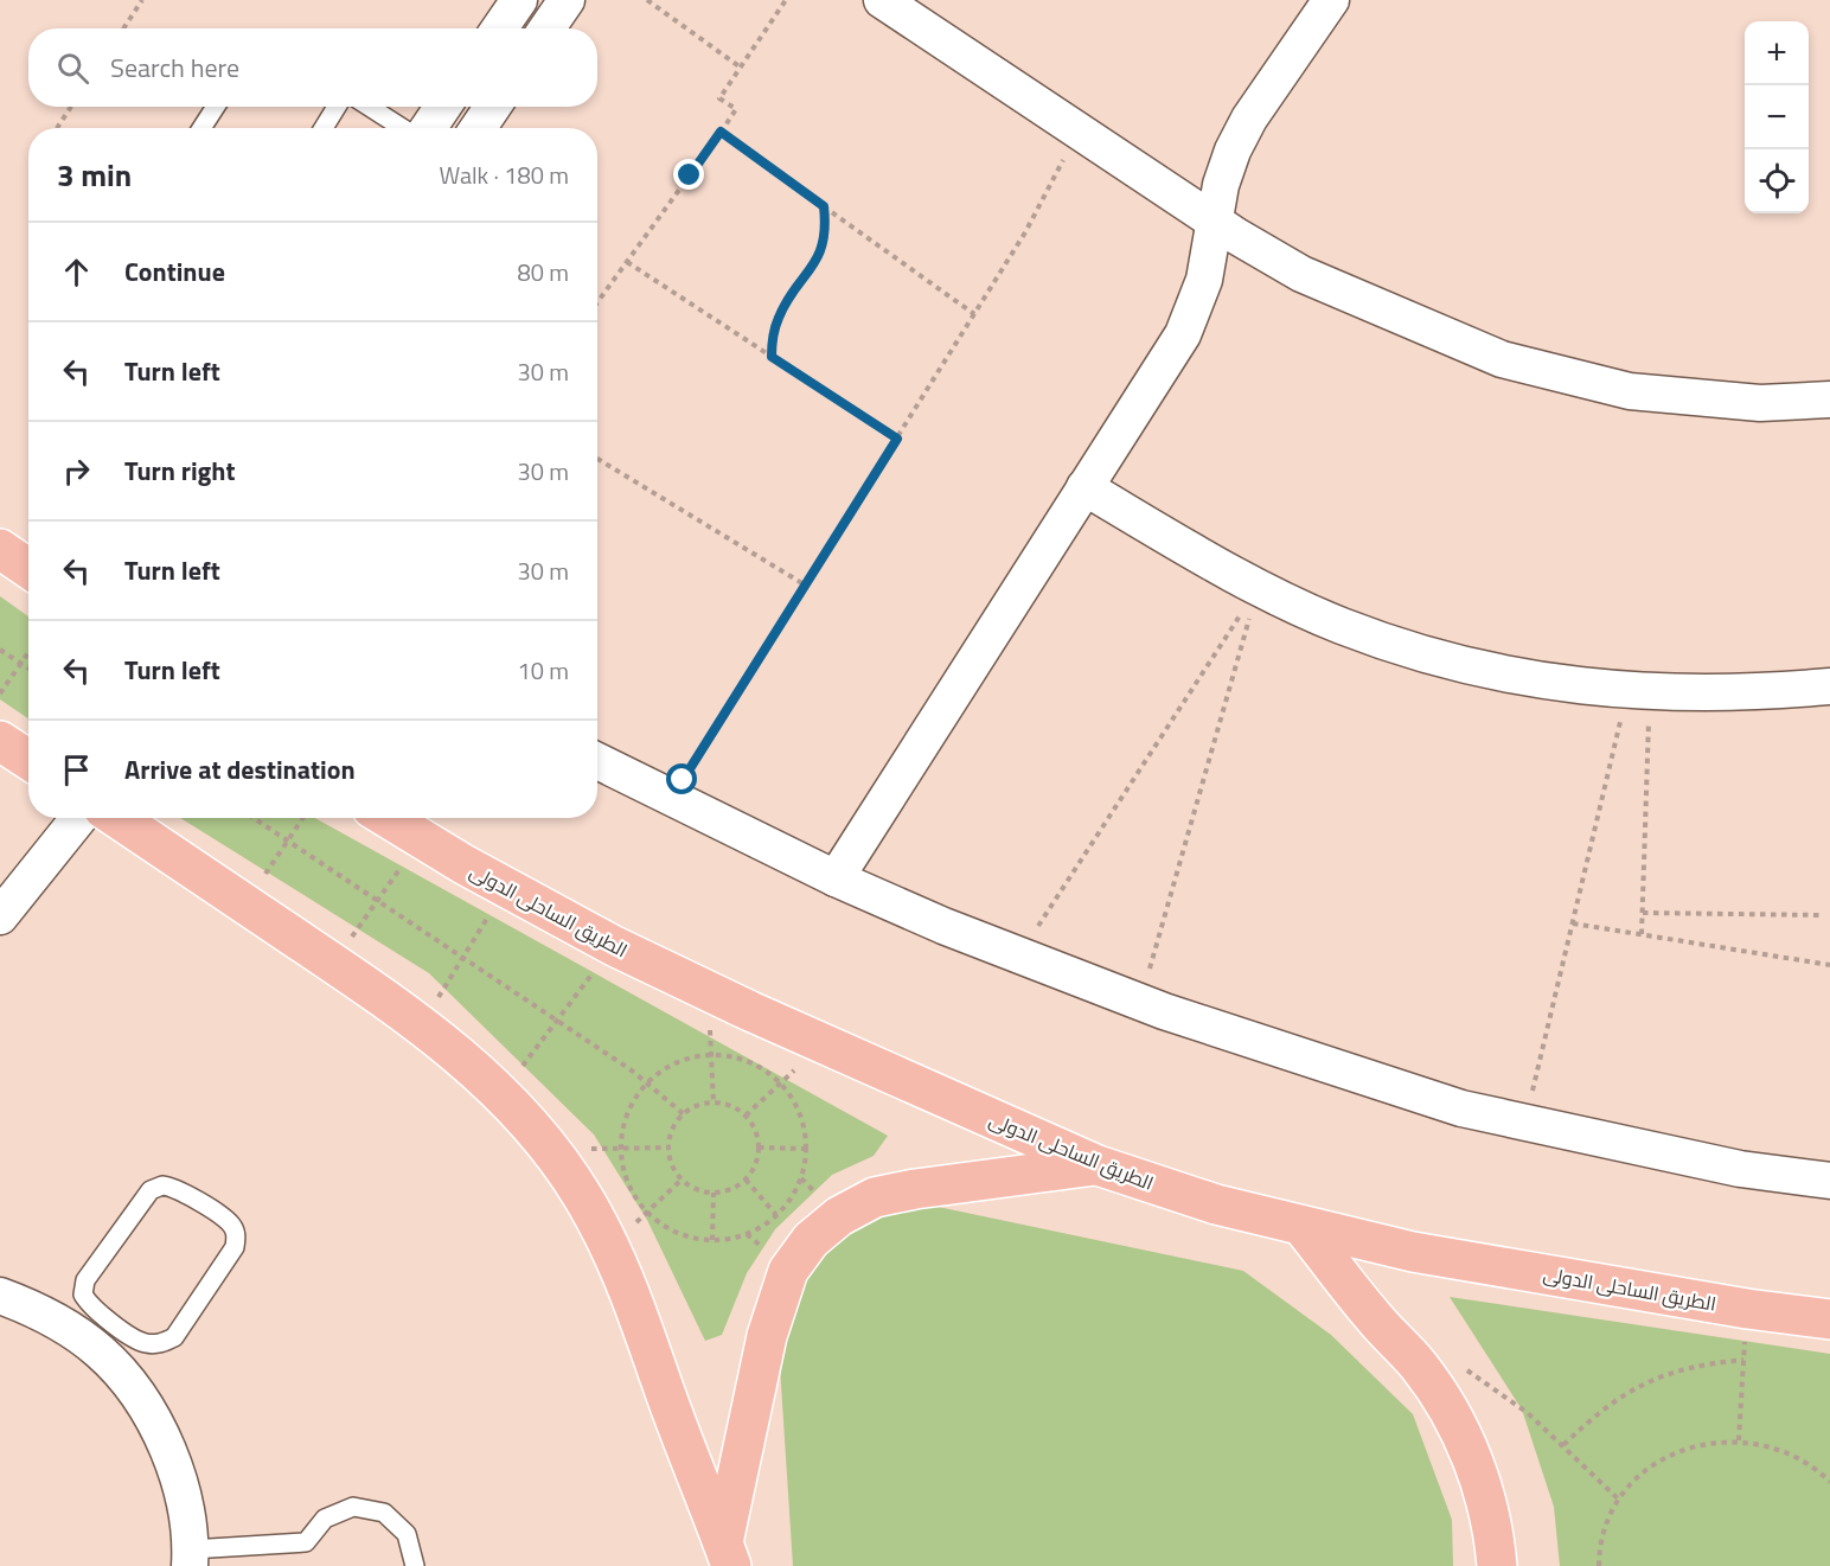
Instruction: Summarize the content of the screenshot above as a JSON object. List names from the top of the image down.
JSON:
{
  "streets": {
    "highway": ["الطريق الساحلى الدولى"]
  },
  "page": {
    "map_buttons": ["+", "−"],
    "search": "Search here",
    "heading": ["3 min", "Walk · 180 m"],
    "list": [
      ["Continue", "80 m"],
      ["Turn left", "30 m"],
      ["Turn right", "30 m"],
      ["Turn left", "30 m"],
      ["Turn left", "10 m"],
      "Arrive at destination"
    ]
  }
}
